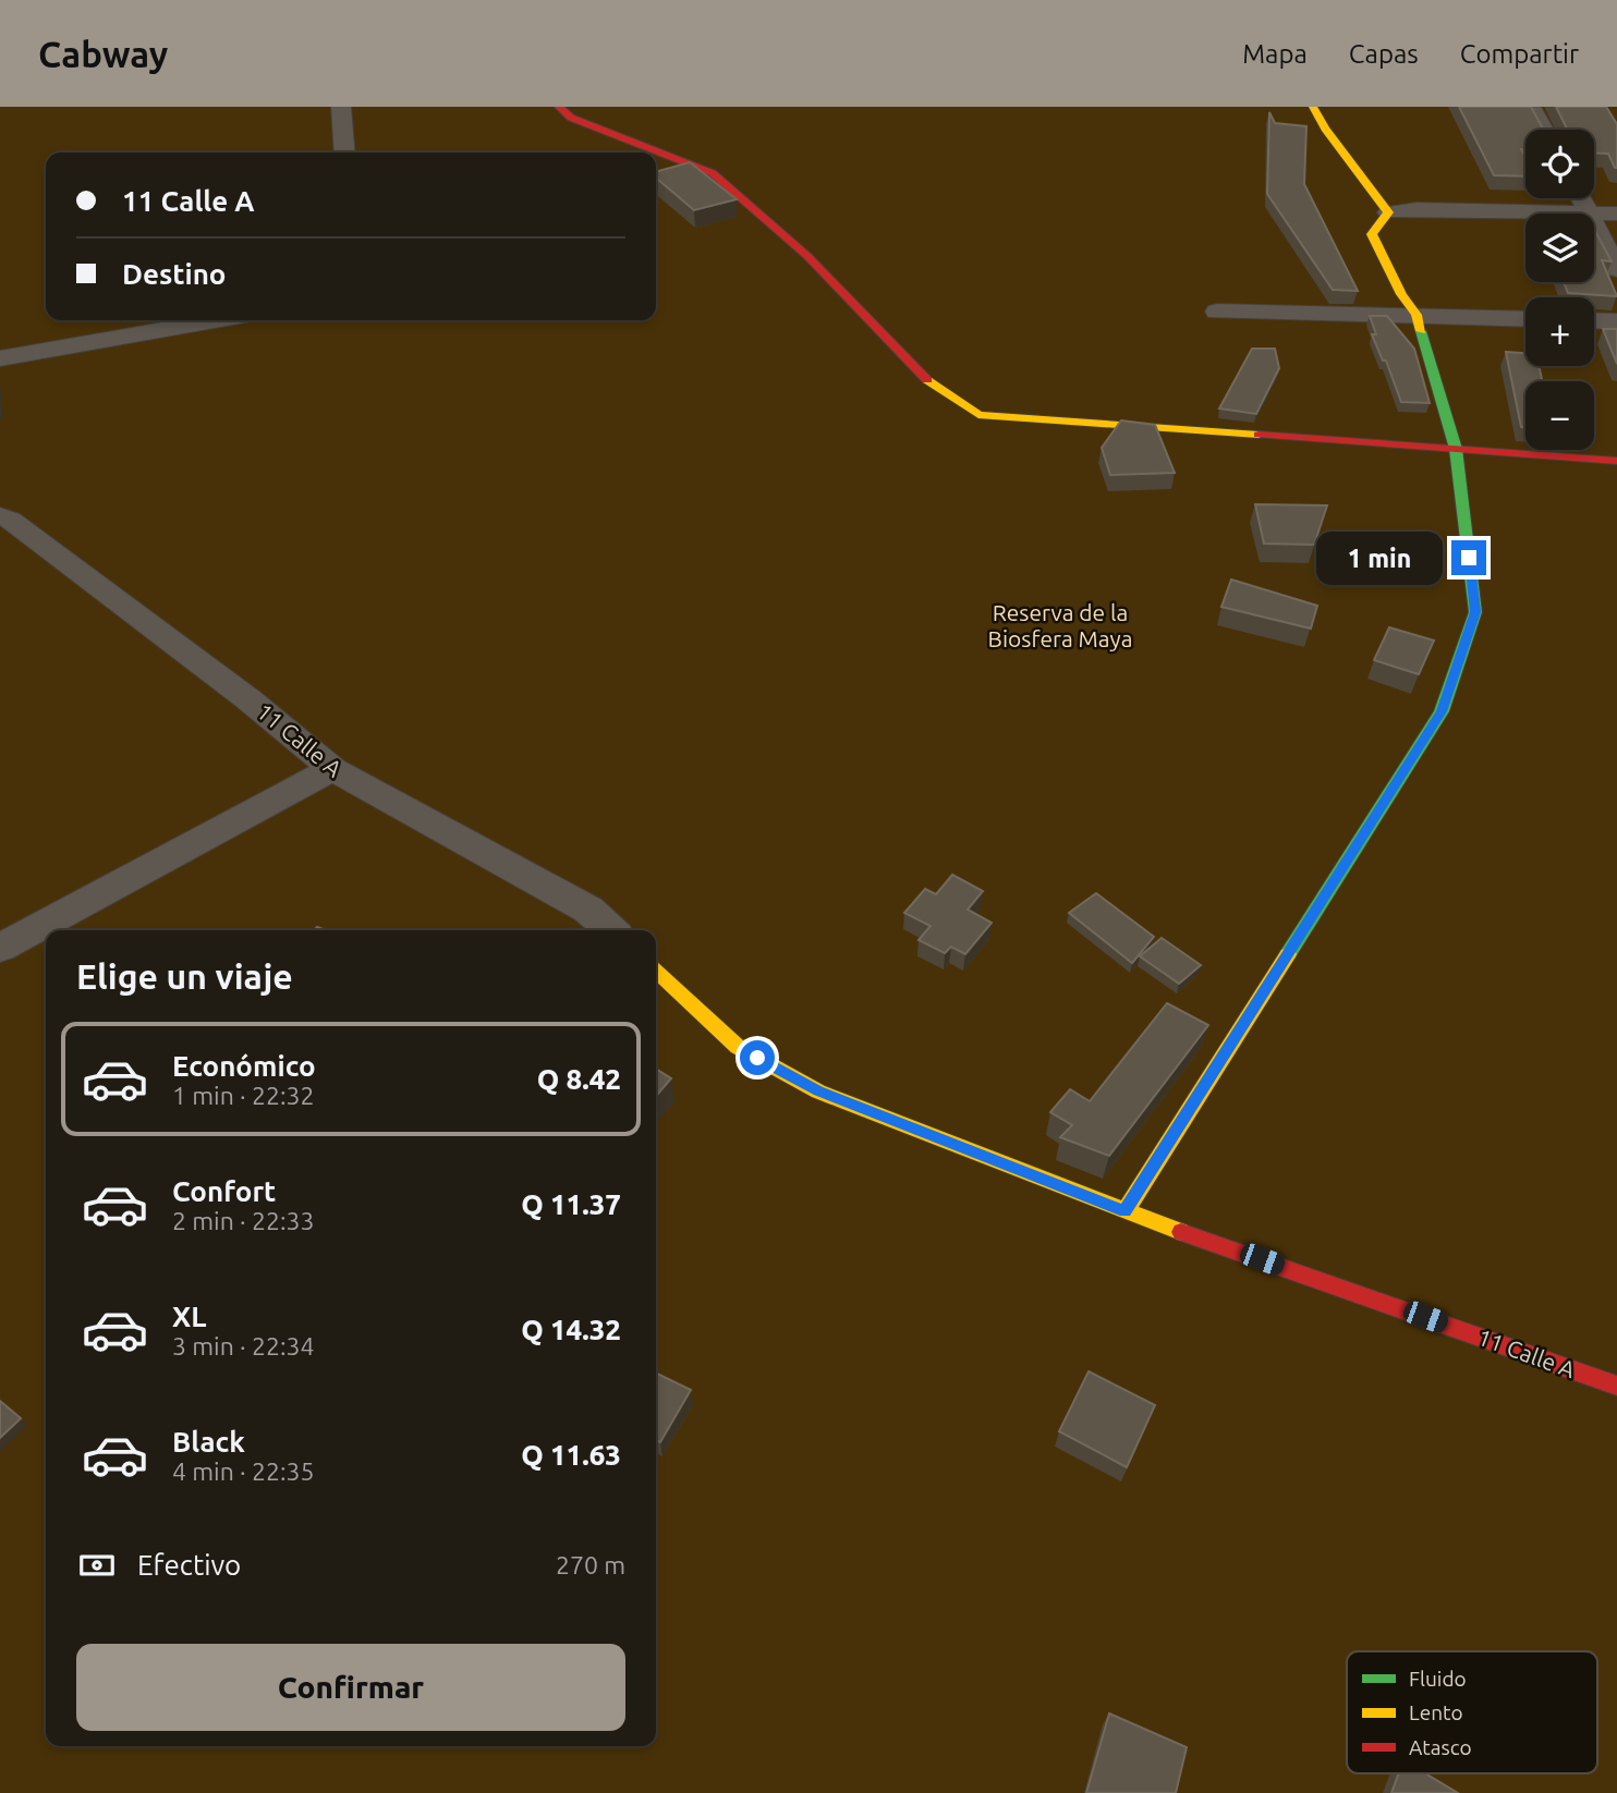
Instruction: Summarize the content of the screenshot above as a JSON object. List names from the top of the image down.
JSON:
{
  "streets": {
    "street": ["11 Calle A"]
  },
  "parks": ["Reserva de la Biosfera Maya"],
  "legend": ["Fluido", "Lento", "Atasco"],
  "page": {
    "header": "Cabway",
    "nav": ["Mapa", "Capas", "Compartir"],
    "map_buttons": ["+", "−"],
    "banner": ["11 Calle A", "Destino"],
    "bubble": "1 min",
    "heading": "Elige un viaje",
    "list": [
      {
        "name": "Económico",
        "note": "1 min · 22:32",
        "value": "Q 8.42"
      },
      {
        "name": "Confort",
        "note": "2 min · 22:33",
        "value": "Q 11.37"
      },
      {
        "name": "XL",
        "note": "3 min · 22:34",
        "value": "Q 14.32"
      },
      {
        "name": "Black",
        "note": "4 min · 22:35",
        "value": "Q 11.63"
      }
    ],
    "pay": ["Efectivo", "270 m"],
    "buttons": "Confirmar"
  }
}
